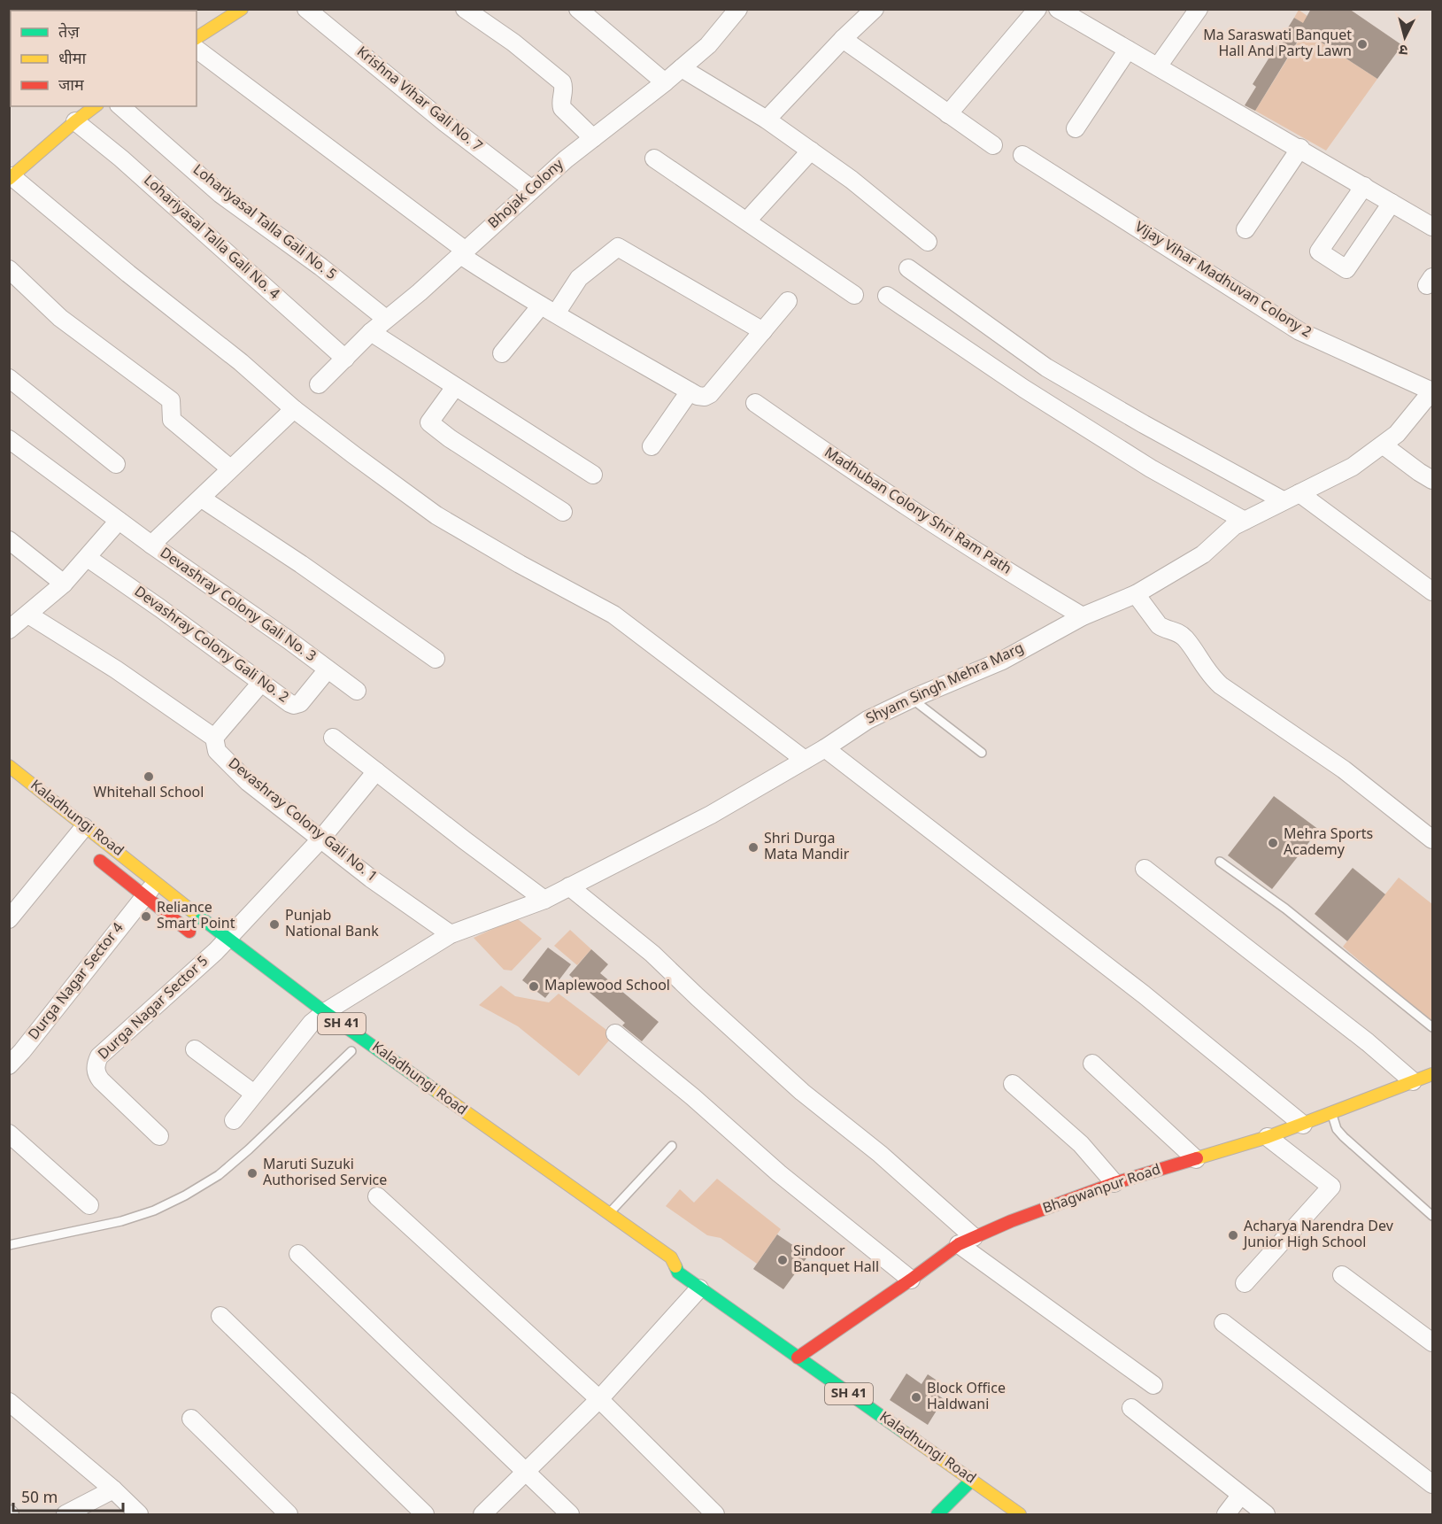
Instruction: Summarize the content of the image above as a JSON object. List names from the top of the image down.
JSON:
{
  "streets": {
    "main road": ["Kaladhungi Road", "SH 41", "Bhagwanpur Road"],
    "street": [
      "Krishna Vihar Gali No. 7",
      "Bhojak Colony",
      "Lohariyasal Talla Gali No. 5",
      "Lohariyasal Talla Gali No. 4",
      "Vijay Vihar Madhuvan Colony 2",
      "Madhuban Colony Shri Ram Path",
      "Devashray Colony Gali No. 3",
      "Devashray Colony Gali No. 2",
      "Shyam Singh Mehra Marg",
      "Devashray Colony Gali No. 1",
      "Durga Nagar Sector 4",
      "Durga Nagar Sector 5"
    ]
  },
  "crossings": [
    ["Krishna Vihar Gali No. 7", "Bhojak Colony"],
    ["Bhojak Colony", "Lohariyasal Talla Gali No. 5"],
    ["Bhojak Colony", "Lohariyasal Talla Gali No. 4"],
    ["Vijay Vihar Madhuvan Colony 2", "Shyam Singh Mehra Marg"],
    ["Madhuban Colony Shri Ram Path", "Shyam Singh Mehra Marg"],
    ["Devashray Colony Gali No. 3", "Devashray Colony Gali No. 2"],
    ["Shyam Singh Mehra Marg", "Kaladhungi Road"],
    ["Shyam Singh Mehra Marg", "Devashray Colony Gali No. 1"],
    ["Kaladhungi Road", "Durga Nagar Sector 4"],
    ["Kaladhungi Road", "Durga Nagar Sector 5"],
    ["Kaladhungi Road", "Bhagwanpur Road"]
  ],
  "places": [
    "Ma Saraswati Banquet Hall And Party Lawn",
    "Whitehall School",
    "Mehra Sports Academy",
    "Shri Durga Mata Mandir",
    "Reliance Smart Point",
    "Punjab National Bank",
    "Maplewood School",
    "Maruti Suzuki Authorised Service",
    "Acharya Narendra Dev Junior High School",
    "Sindoor Banquet Hall",
    "Block Office Haldwani"
  ],
  "legend": ["तेज़", "धीमा", "जाम"],
  "scale_bar": "50 m",
  "north": "bottom"
}
